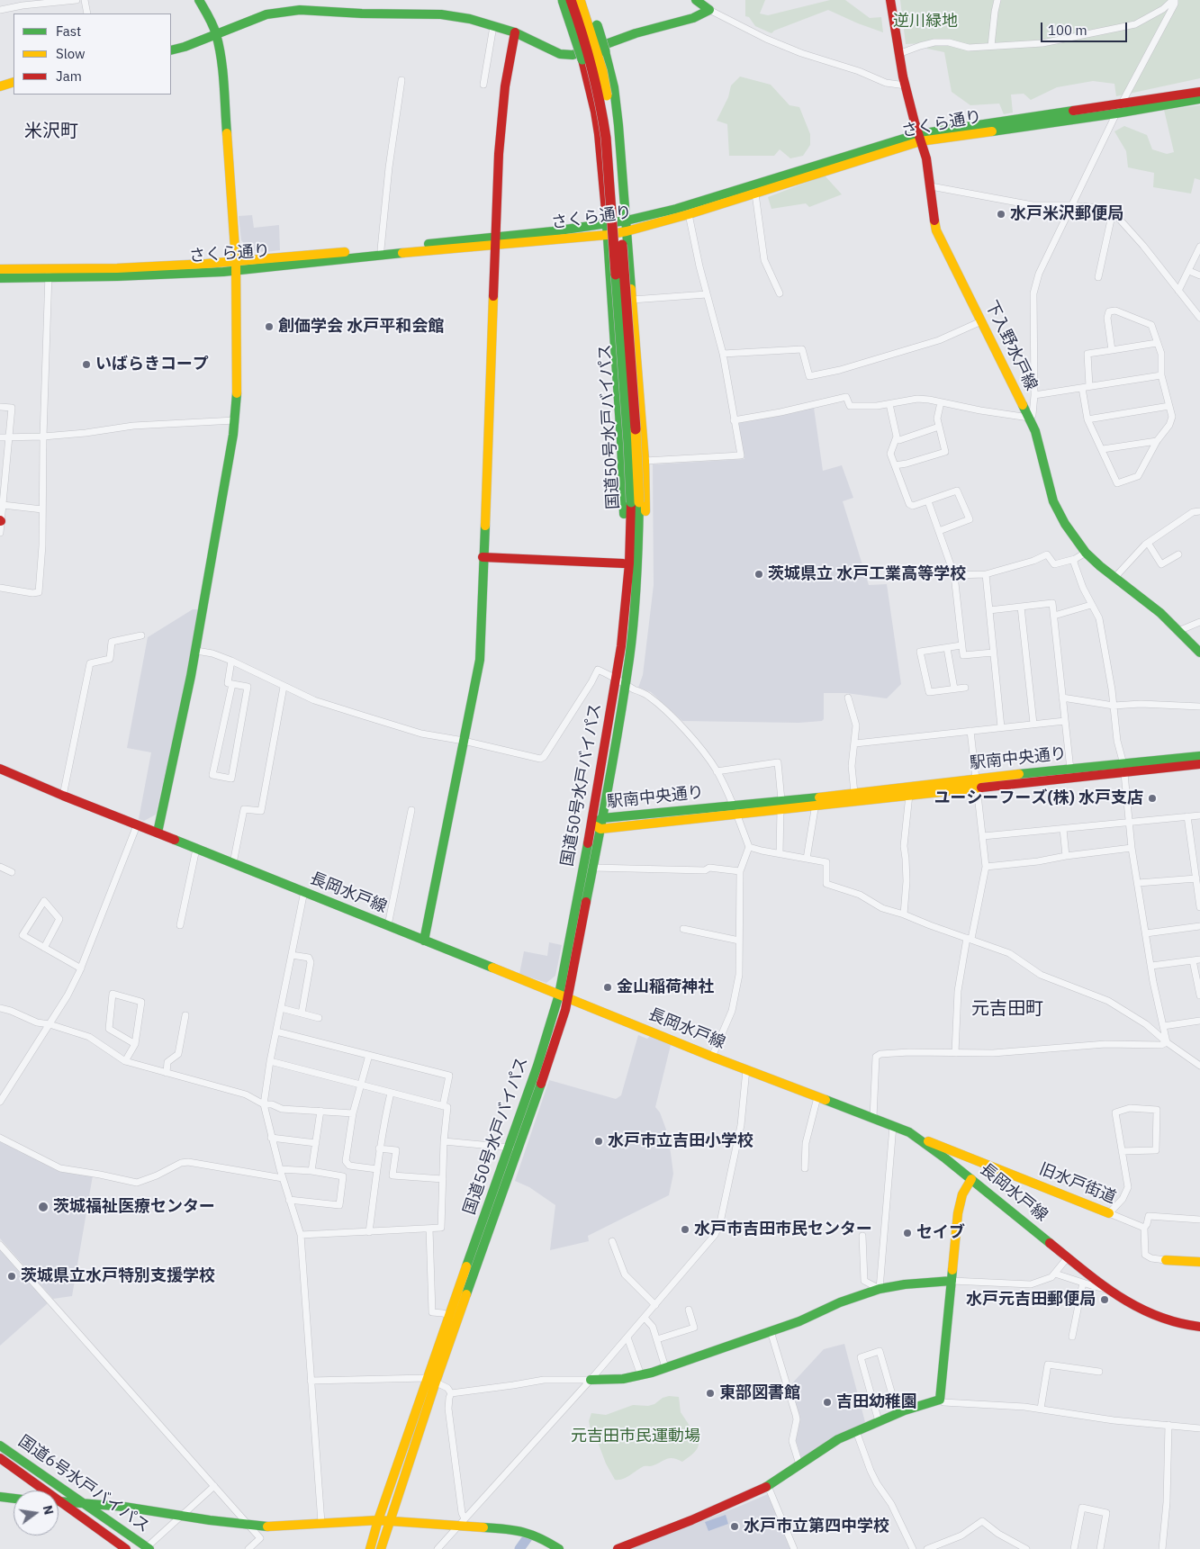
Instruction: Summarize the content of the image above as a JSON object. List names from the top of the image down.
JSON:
{
  "streets": {
    "main road": [
      "さくら通り",
      "下入野水戸線",
      "国道50号水戸バイパス",
      "駅南中央通り",
      "長岡水戸線",
      "旧水戸街道",
      "国道6号水戸バイパス"
    ]
  },
  "crossings": [
    ["さくら通り", "下入野水戸線"],
    ["国道50号水戸バイパス", "駅南中央通り"],
    ["国道50号水戸バイパス", "長岡水戸線"],
    ["長岡水戸線", "旧水戸街道"]
  ],
  "districts": ["米沢町", "元吉田町"],
  "parks": ["逆川緑地", "元吉田市民運動場"],
  "places": [
    "水戸米沢郵便局",
    "創価学会 水戸平和会館",
    "いばらきコープ",
    "茨城県立 水戸工業高等学校",
    "ユーシーフーズ(株) 水戸支店",
    "金山稲荷神社",
    "水戸市立吉田小学校",
    "茨城福祉医療センター",
    "水戸市吉田市民センター",
    "セイブ",
    "茨城県立水戸特別支援学校",
    "水戸元吉田郵便局",
    "東部図書館",
    "吉田幼稚園",
    "水戸市立第四中学校"
  ],
  "legend": ["Fast", "Slow", "Jam"],
  "scale_bar": "100 m",
  "north": "right"
}
